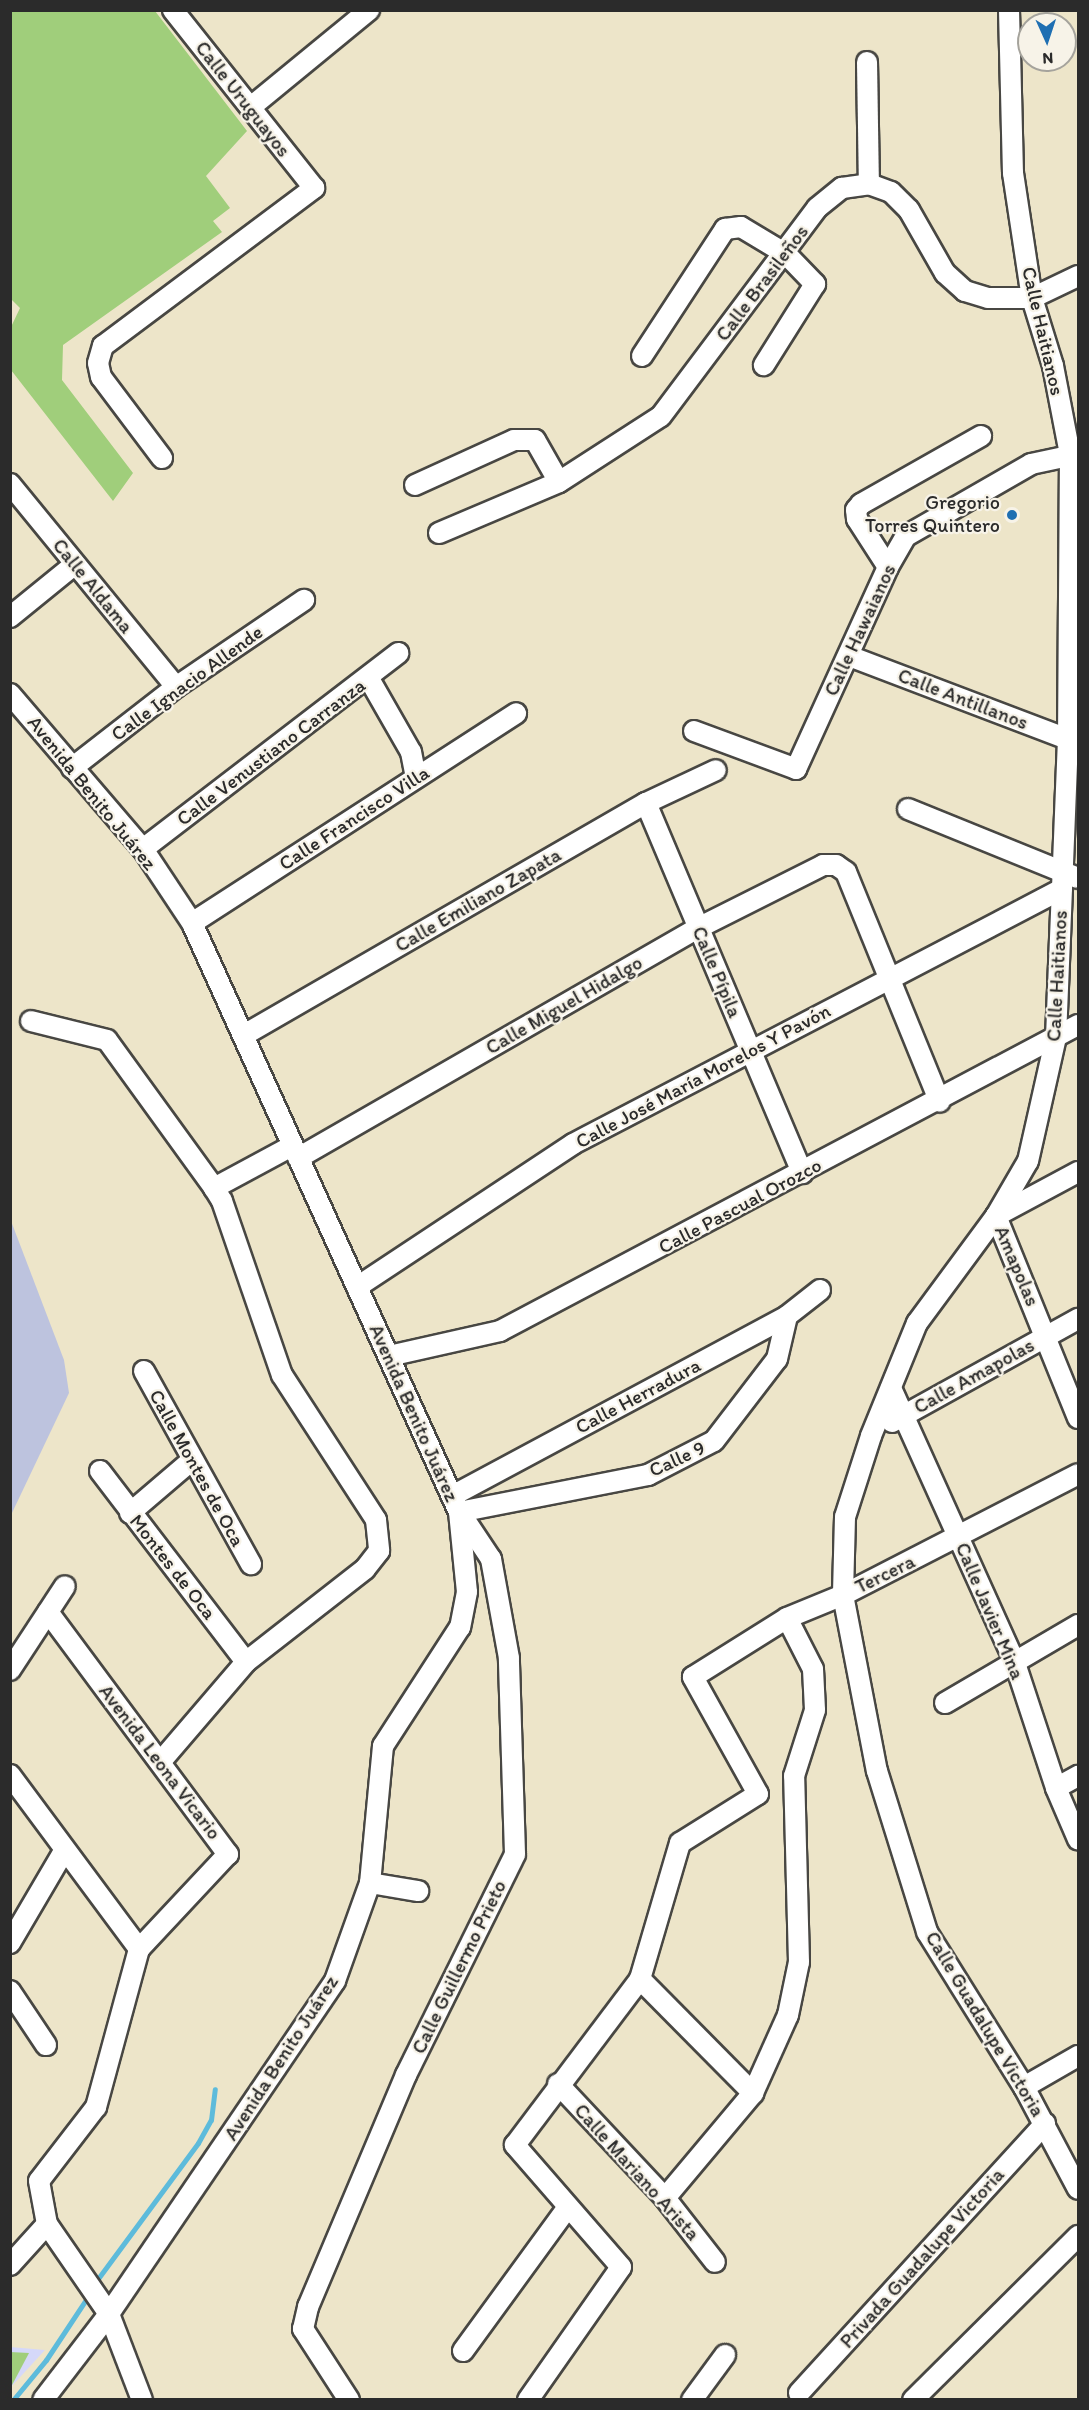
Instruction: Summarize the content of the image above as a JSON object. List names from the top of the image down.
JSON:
{
  "streets": {
    "street": [
      "Calle Uruguayos",
      "Calle Brasileños",
      "Calle Haitianos",
      "Calle Aldama",
      "Calle Hawaianos",
      "Calle Ignacio Allende",
      "Calle Antillanos",
      "Calle Venustiano Carranza",
      "Avenida Benito Juárez",
      "Calle Francisco Villa",
      "Calle Emiliano Zapata",
      "Calle Pípila",
      "Calle Miguel Hidalgo",
      "Calle José María Morelos Y Pavón",
      "Calle Pascual Orozco",
      "Amapolas",
      "Calle Amapolas",
      "Calle Herradura",
      "Calle 9",
      "Calle Montes de Oca",
      "Montes de Oca",
      "Tercera",
      "Calle Javier Mina",
      "Avenida Leona Vicario",
      "Calle Guillermo Prieto",
      "Calle Guadalupe Victoria",
      "Calle Mariano Arista",
      "Privada Guadalupe Victoria"
    ]
  },
  "crossings": [
    ["Calle Haitianos", "Calle Hawaianos"],
    ["Calle Haitianos", "Calle Antillanos"],
    ["Calle Haitianos", "Calle José María Morelos Y Pavón"],
    ["Calle Haitianos", "Calle Pascual Orozco"],
    ["Calle Haitianos", "Amapolas"],
    ["Calle Haitianos", "Calle Guadalupe Victoria"],
    ["Calle Aldama", "Calle Ignacio Allende"],
    ["Calle Hawaianos", "Calle Antillanos"],
    ["Calle Ignacio Allende", "Avenida Benito Juárez"],
    ["Calle Venustiano Carranza", "Avenida Benito Juárez"],
    ["Avenida Benito Juárez", "Calle Francisco Villa"],
    ["Avenida Benito Juárez", "Calle Emiliano Zapata"],
    ["Avenida Benito Juárez", "Calle Miguel Hidalgo"],
    ["Avenida Benito Juárez", "Calle José María Morelos Y Pavón"],
    ["Avenida Benito Juárez", "Calle Pascual Orozco"],
    ["Avenida Benito Juárez", "Calle Herradura"],
    ["Avenida Benito Juárez", "Calle 9"],
    ["Avenida Benito Juárez", "Avenida Leona Vicario"],
    ["Avenida Benito Juárez", "Calle Guillermo Prieto"],
    ["Calle Emiliano Zapata", "Calle Pípila"],
    ["Calle Pípila", "Calle Miguel Hidalgo"],
    ["Calle Pípila", "Calle José María Morelos Y Pavón"],
    ["Calle Pípila", "Calle Pascual Orozco"],
    ["Calle Miguel Hidalgo", "Calle José María Morelos Y Pavón"],
    ["Amapolas", "Calle Amapolas"],
    ["Amapolas", "Calle Guadalupe Victoria"],
    ["Calle Amapolas", "Calle Javier Mina"],
    ["Calle Amapolas", "Calle Guadalupe Victoria"],
    ["Calle Herradura", "Calle 9"],
    ["Calle Herradura", "Calle Guillermo Prieto"],
    ["Calle 9", "Calle Guillermo Prieto"],
    ["Tercera", "Calle Javier Mina"],
    ["Tercera", "Calle Guadalupe Victoria"],
    ["Calle Javier Mina", "Calle Guadalupe Victoria"],
    ["Calle Guadalupe Victoria", "Privada Guadalupe Victoria"]
  ],
  "places": ["Gregorio Torres Quintero"],
  "north": "bottom"
}
